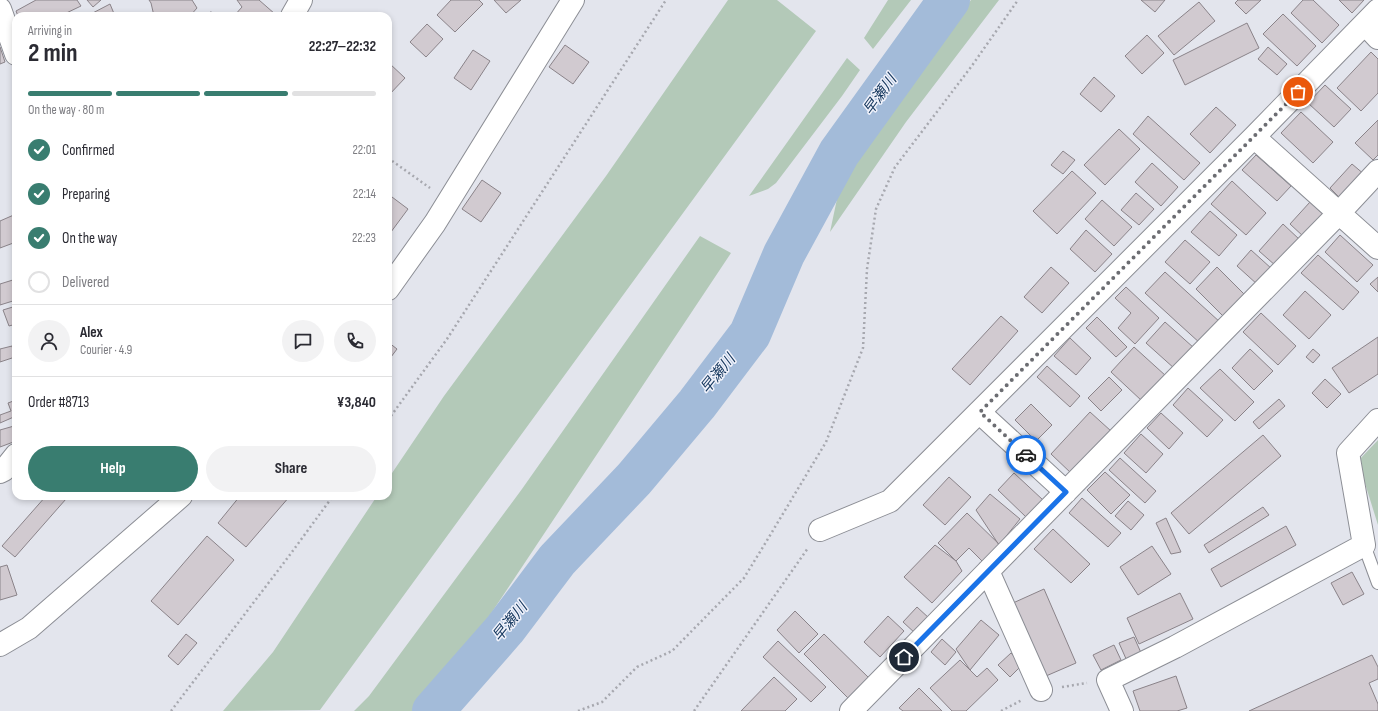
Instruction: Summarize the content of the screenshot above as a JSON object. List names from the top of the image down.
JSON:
{
  "water": ["早瀬川"],
  "page": {
    "heading": ["2 min", "Arriving in", "22:27–22:32"],
    "panel": [
      "Alex",
      "Courier · 4.9",
      "Order #8713",
      "¥3,840"
    ],
    "bar": "On the way · 80 m",
    "list": [
      ["Confirmed", "22:01"],
      ["Preparing", "22:14"],
      ["On the way", "22:23"],
      "Delivered"
    ],
    "buttons": ["Help", "Share"]
  }
}
